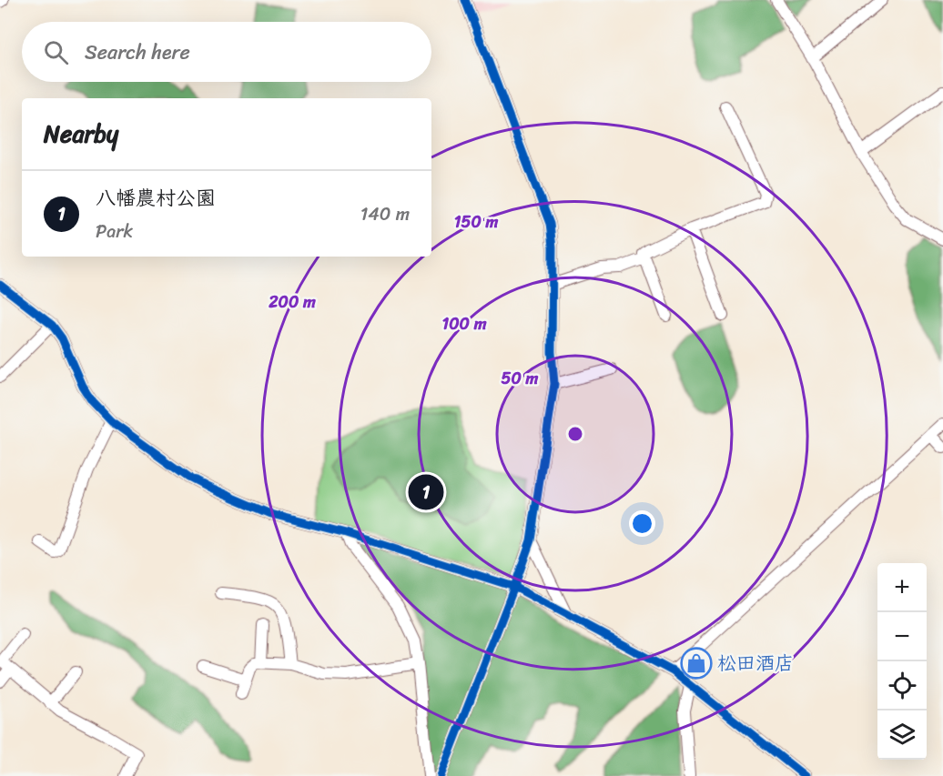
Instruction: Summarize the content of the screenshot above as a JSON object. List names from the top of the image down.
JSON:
{
  "places": {
    "shop": ["松田酒店"]
  },
  "page": {
    "search": "Search here",
    "heading": "Nearby",
    "list": [
      {
        "mark": "1",
        "name": "八幡農村公園",
        "note": "Park",
        "value": "140 m"
      }
    ],
    "pins": "1",
    "map_buttons": ["+", "−"]
  },
  "rings": [
    "150 m",
    "200 m",
    "100 m",
    "50 m"
  ]
}
